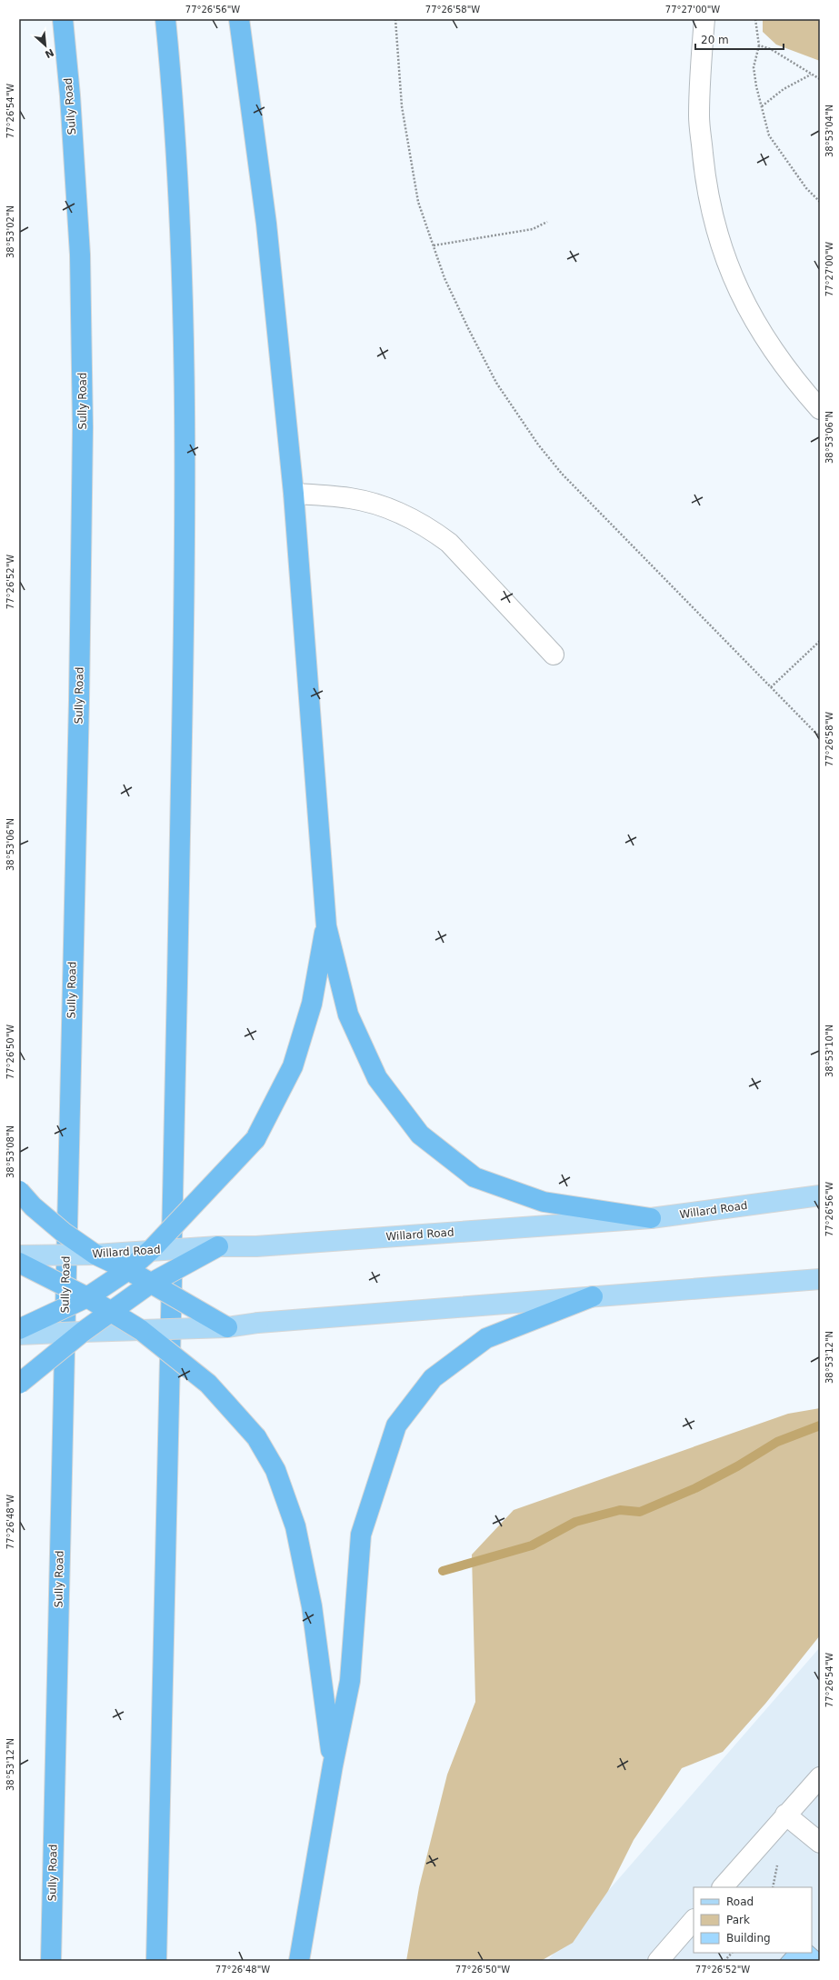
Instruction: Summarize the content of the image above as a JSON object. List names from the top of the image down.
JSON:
{
  "streets": {
    "highway": ["Sully Road"],
    "main road": ["Willard Road"]
  },
  "legend": ["Road", "Park", "Building"],
  "scale_bar": "20 m",
  "north": "bottom right",
  "coordinates": [
    "77°26'56\"W",
    "77°26'58\"W",
    "77°27'00\"W",
    "77°26'54\"W",
    "38°53'04\"N",
    "38°53'02\"N",
    "38°53'06\"N",
    "77°26'52\"W",
    "38°53'10\"N",
    "77°26'50\"W",
    "38°53'08\"N",
    "38°53'12\"N",
    "77°26'48\"W"
  ]
}
